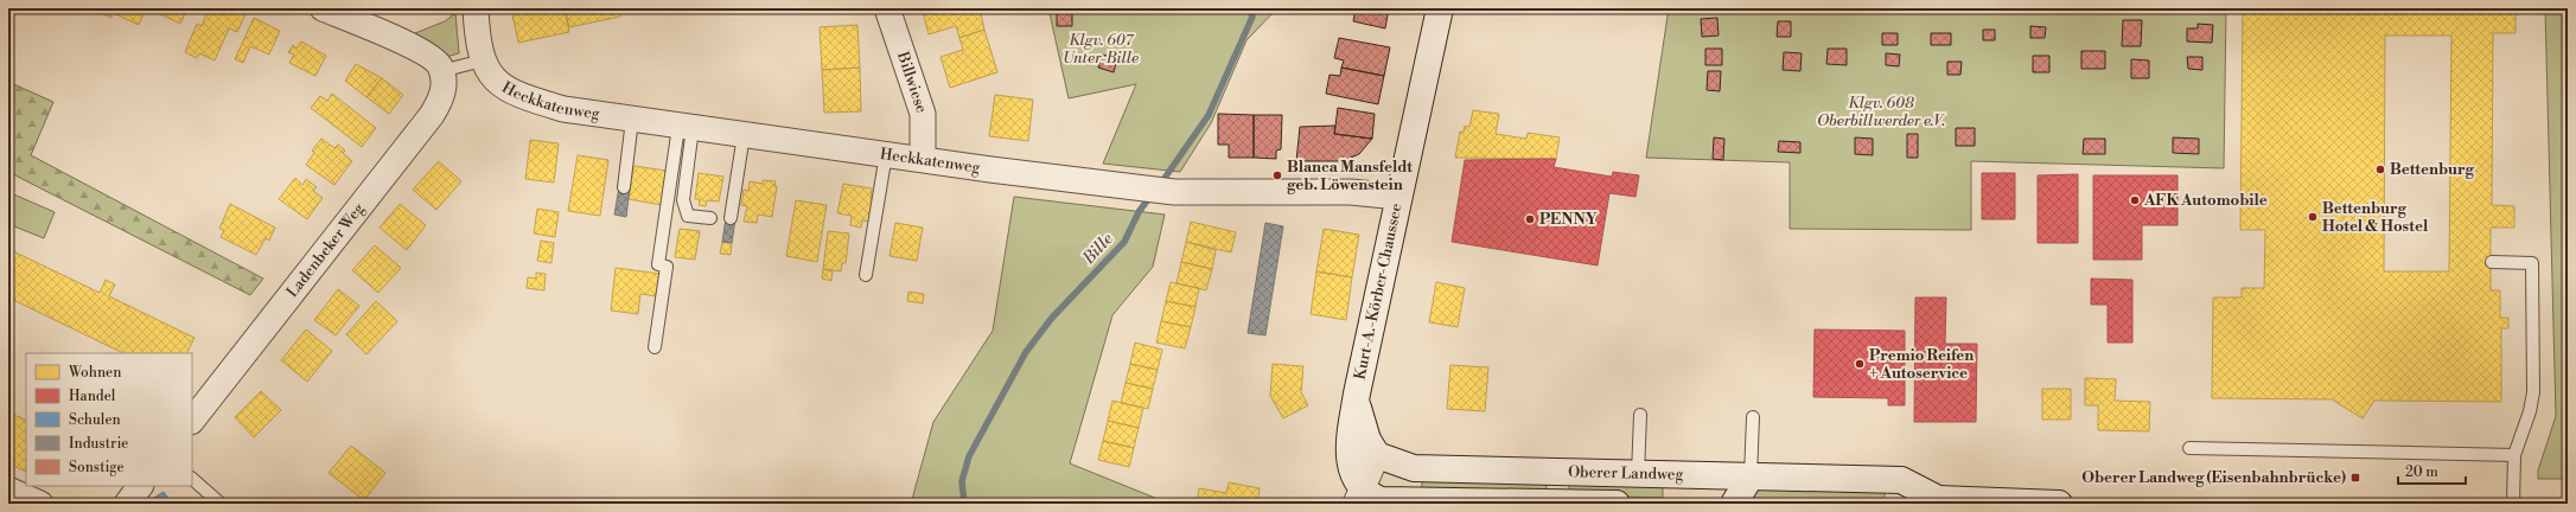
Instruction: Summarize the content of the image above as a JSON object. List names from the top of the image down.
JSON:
{
  "streets": {
    "main road": ["Kurt-A.-Körber-Chaussee", "Oberer Landweg"],
    "street": ["Billwiese", "Heckkatenweg", "Ladenbeker Weg"]
  },
  "crossings": [
    ["Billwiese", "Heckkatenweg"],
    ["Heckkatenweg", "Kurt-A.-Körber-Chaussee"],
    ["Kurt-A.-Körber-Chaussee", "Oberer Landweg"]
  ],
  "water": ["Bille"],
  "parks": ["Klgv. 607 Unter-Bille", "Klgv. 608 Oberbillwerder e.V."],
  "places": {
    "other": [
      "Bettenburg",
      "Blanca Mansfeldt geb. Löwenstein",
      "AFK Automobile",
      "Bettenburg Hotel & Hostel",
      "PENNY",
      "Premio Reifen + Autoservice"
    ],
    "transit": ["Oberer Landweg (Eisenbahnbrücke)"]
  },
  "legend": [
    "Wohnen",
    "Handel",
    "Schulen",
    "Industrie",
    "Sonstige"
  ],
  "scale_bar": "20 m"
}
